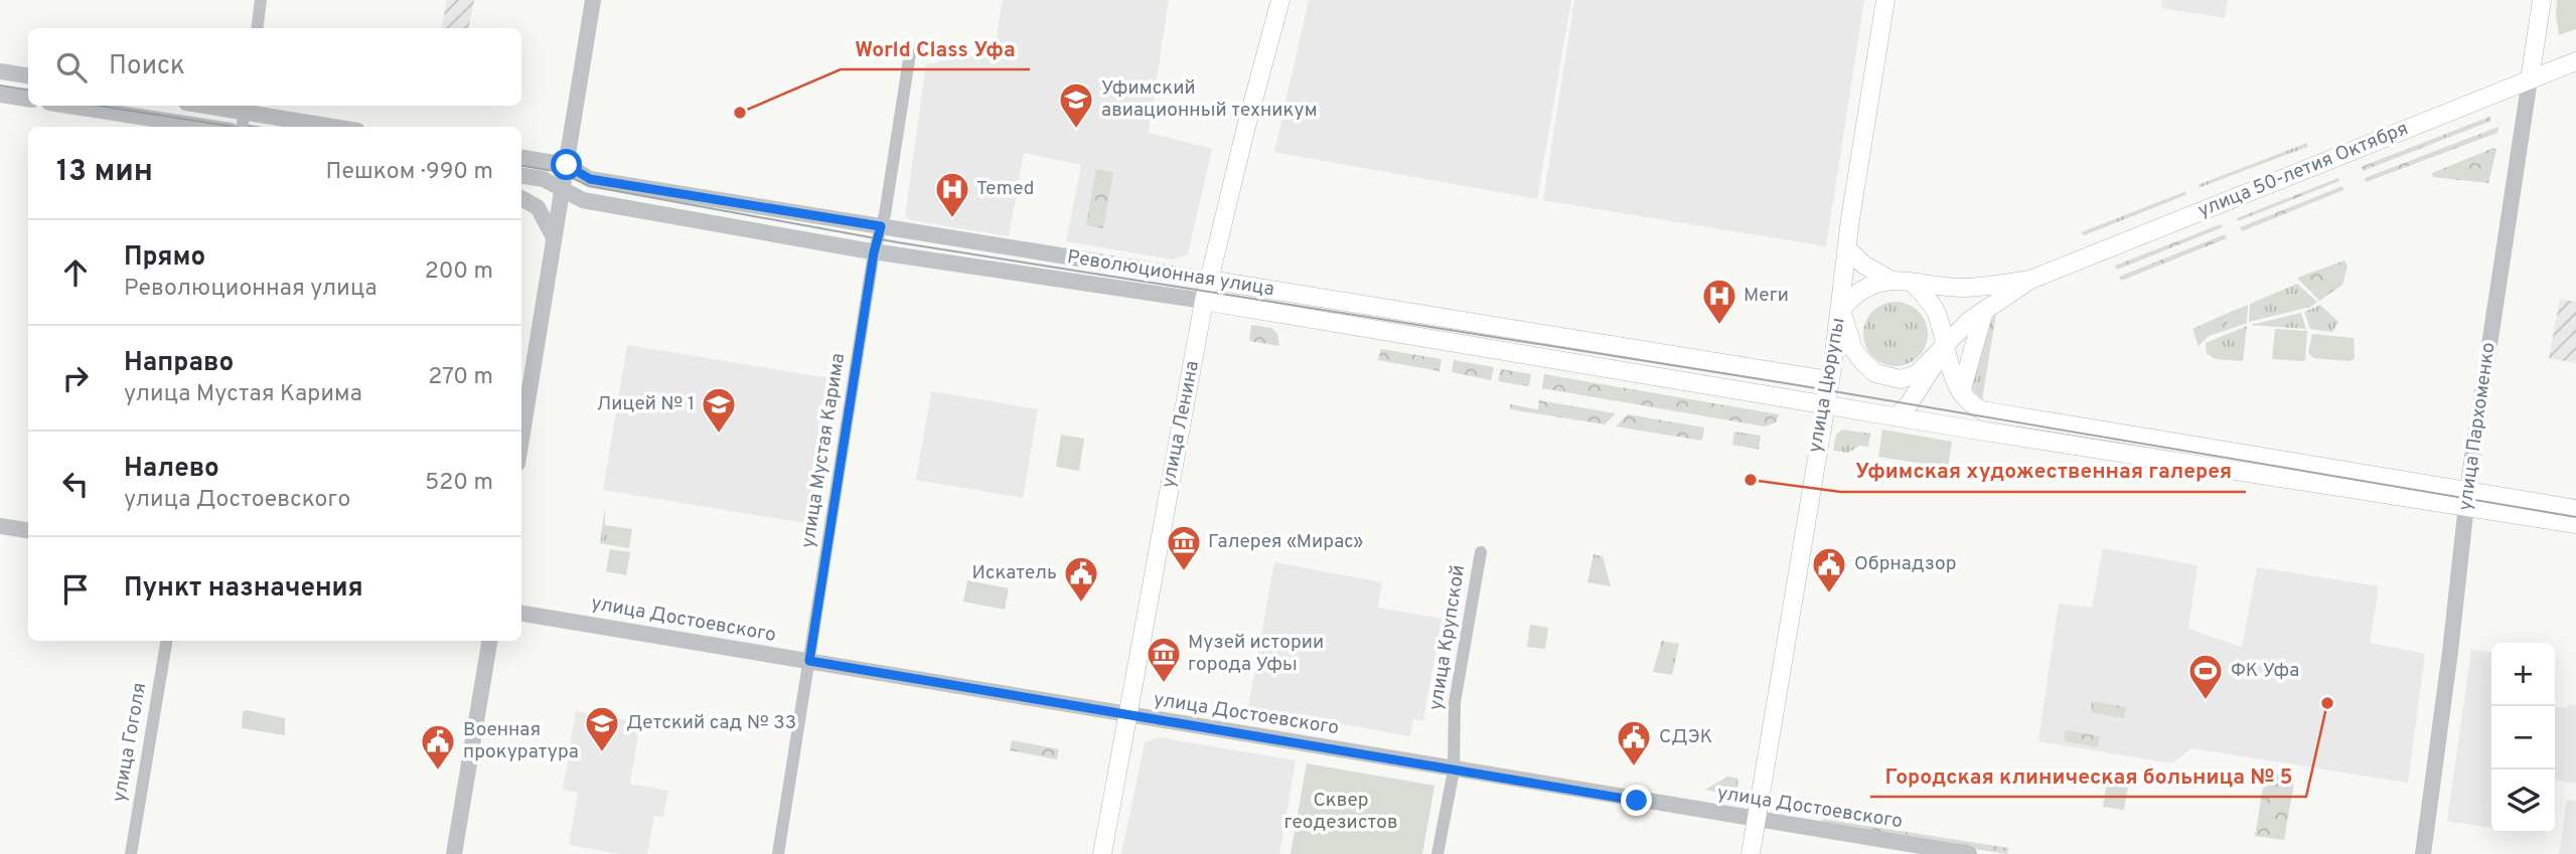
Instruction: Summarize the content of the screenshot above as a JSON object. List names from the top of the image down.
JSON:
{
  "streets": {
    "main road": [
      "улица 50-летия Октября",
      "Революционная улица",
      "улица Цюрупы",
      "улица Ленина",
      "улица Пархоменко"
    ],
    "street": [
      "улица Мустая Карима",
      "улица Достоевского",
      "улица Крупской",
      "улица Гоголя"
    ]
  },
  "crossings": [
    ["улица 50-летия Октября", "улица Цюрупы"],
    ["улица 50-летия Октября", "улица Пархоменко"],
    ["Революционная улица", "улица Цюрупы"],
    ["Революционная улица", "улица Ленина"],
    ["Революционная улица", "улица Мустая Карима"],
    ["улица Цюрупы", "улица Достоевского"],
    ["улица Ленина", "улица Достоевского"],
    ["улица Мустая Карима", "улица Достоевского"],
    ["улица Достоевского", "улица Крупской"]
  ],
  "parks": ["Сквер геодезистов"],
  "places": {
    "other": ["World Class Уфа", "Уфимская художественная галерея", "Городская клиническая больница № 5"],
    "school or university": ["Уфимский авиационный техникум", "Лицей № 1", "Детский сад № 33"],
    "hospital": ["Temed", "Меги"],
    "museum": ["Галерея «Мирас»", "Музей истории города Уфы"],
    "public building": [
      "Обрнадзор",
      "Искатель",
      "СДЭК",
      "Военная прокуратура"
    ],
    "sports": ["ФК Уфа"]
  },
  "page": {
    "search": "Поиск",
    "heading": ["13 мин", "Пешком · 990 m"],
    "list": [
      ["Прямо", "Революционная улица", "200 m"],
      ["Направо", "улица Мустая Карима", "270 m"],
      ["Налево", "улица Достоевского", "520 m"],
      "Пункт назначения"
    ],
    "map_buttons": ["+", "−"]
  }
}
